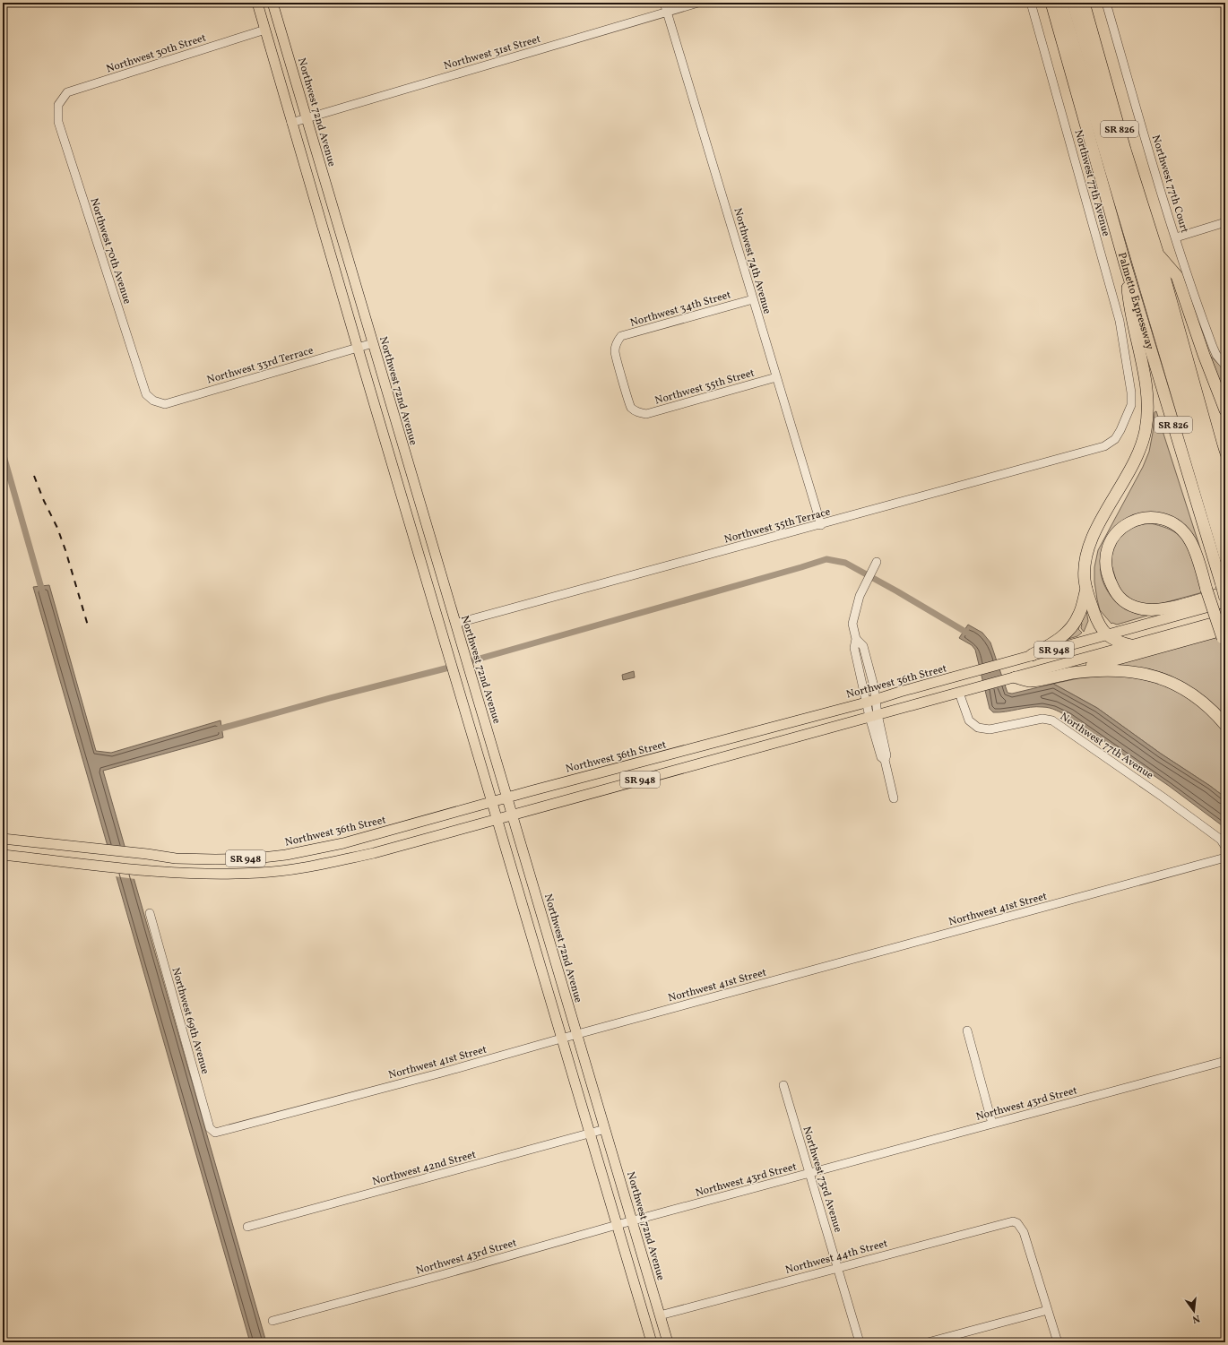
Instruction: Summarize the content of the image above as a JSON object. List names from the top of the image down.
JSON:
{
  "streets": {
    "highway": ["SR 826", "Palmetto Expressway"],
    "main road": ["Northwest 72nd Avenue", "SR 948", "Northwest 36th Street"],
    "street": [
      "Northwest 31st Street",
      "Northwest 30th Street",
      "Northwest 77th Avenue",
      "Northwest 77th Court",
      "Northwest 70th Avenue",
      "Northwest 74th Avenue",
      "Northwest 34th Street",
      "Northwest 33rd Terrace",
      "Northwest 35th Street",
      "Northwest 35th Terrace",
      "Northwest 41st Street",
      "Northwest 69th Avenue",
      "Northwest 43rd Street",
      "Northwest 42nd Street",
      "Northwest 73rd Avenue",
      "Northwest 44th Street"
    ]
  },
  "crossings": [
    ["Northwest 31st Street", "Northwest 72nd Avenue"],
    ["Northwest 31st Street", "Northwest 74th Avenue"],
    ["Northwest 30th Street", "Northwest 70th Avenue"],
    ["Northwest 72nd Avenue", "Northwest 33rd Terrace"],
    ["Northwest 72nd Avenue", "Northwest 35th Terrace"],
    ["Northwest 72nd Avenue", "SR 948"],
    ["Northwest 72nd Avenue", "Northwest 36th Street"],
    ["Northwest 72nd Avenue", "Northwest 41st Street"],
    ["Northwest 72nd Avenue", "Northwest 43rd Street"],
    ["Northwest 72nd Avenue", "Northwest 42nd Street"],
    ["Northwest 72nd Avenue", "Northwest 44th Street"],
    ["Northwest 77th Avenue", "Northwest 35th Terrace"],
    ["Northwest 77th Avenue", "SR 948"],
    ["Northwest 70th Avenue", "Northwest 33rd Terrace"],
    ["Northwest 74th Avenue", "Northwest 34th Street"],
    ["Northwest 74th Avenue", "Northwest 35th Street"],
    ["Northwest 74th Avenue", "Northwest 35th Terrace"],
    ["Northwest 34th Street", "Northwest 35th Street"],
    ["Northwest 41st Street", "Northwest 69th Avenue"],
    ["Northwest 43rd Street", "Northwest 73rd Avenue"],
    ["Northwest 73rd Avenue", "Northwest 44th Street"]
  ],
  "north": "bottom"
}
